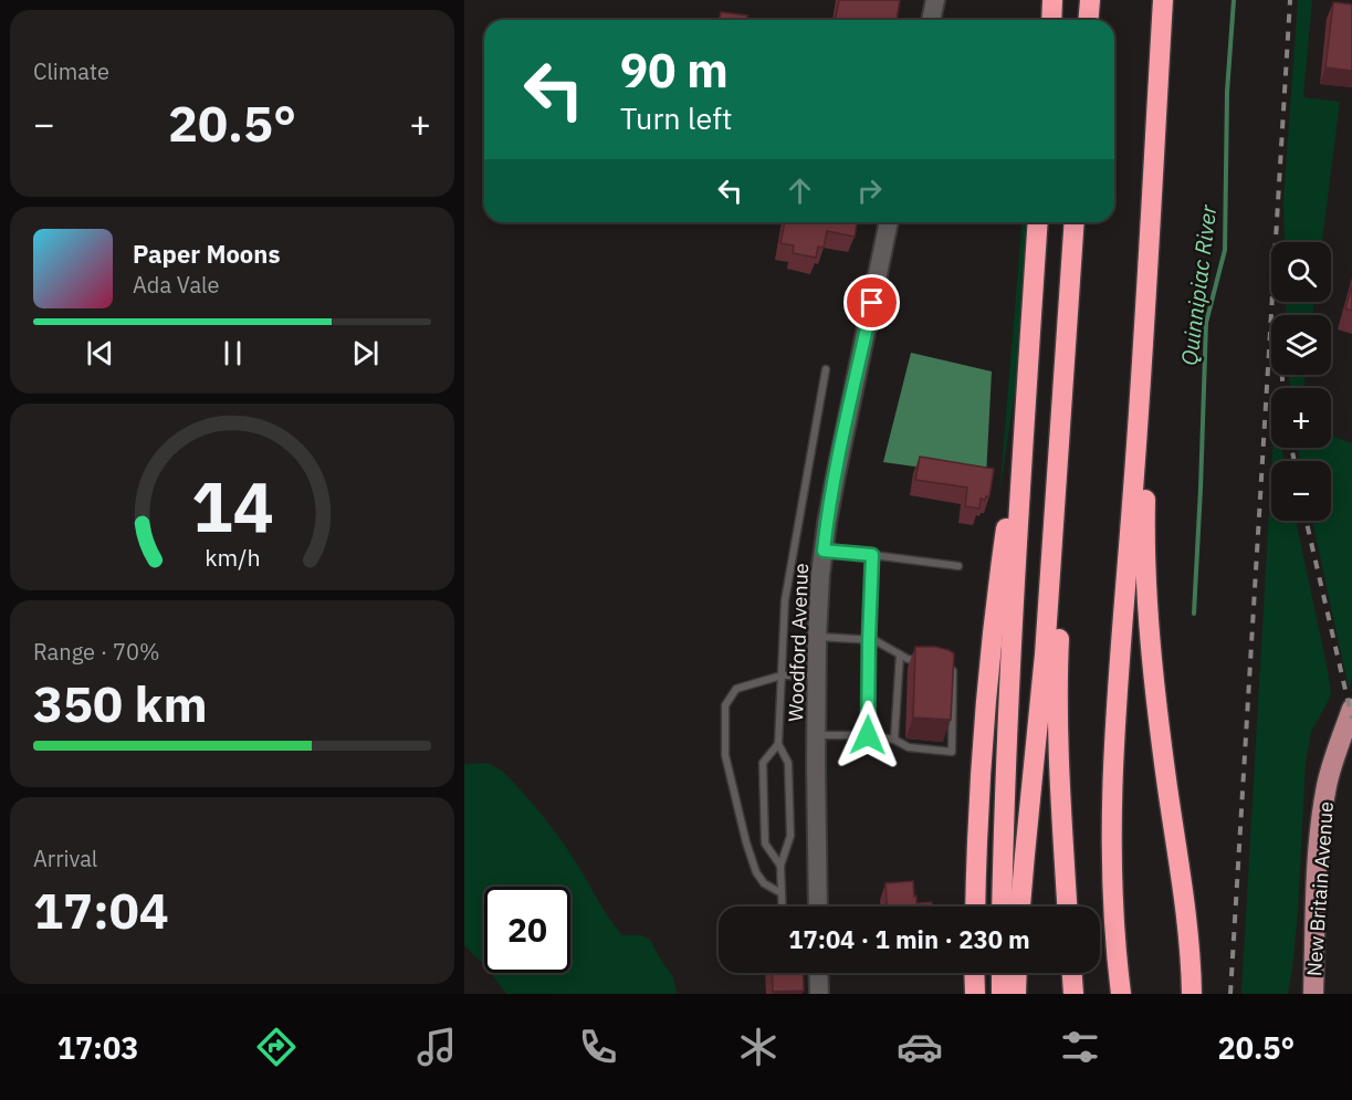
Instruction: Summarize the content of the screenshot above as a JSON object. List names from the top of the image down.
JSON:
{
  "streets": {
    "main road": ["New Britain Avenue"],
    "street": ["Woodford Avenue"]
  },
  "water": ["Quinnipiac River"],
  "page": {
    "tile": [
      "Climate",
      ["Range · 70%", "350 km"],
      ["Arrival", "17:04"]
    ],
    "turn": ["90 m", "Turn left"],
    "heat": ["−", "20.5°", "+"],
    "song": ["Paper Moons", "Ada Vale"],
    "map_buttons": ["+", "−"],
    "limit": "20",
    "trip": "17:04 · 1 min · 230 m",
    "tabs": ["17:03", "20.5°"],
    "gauge": ["14", "km/h"]
  }
}
